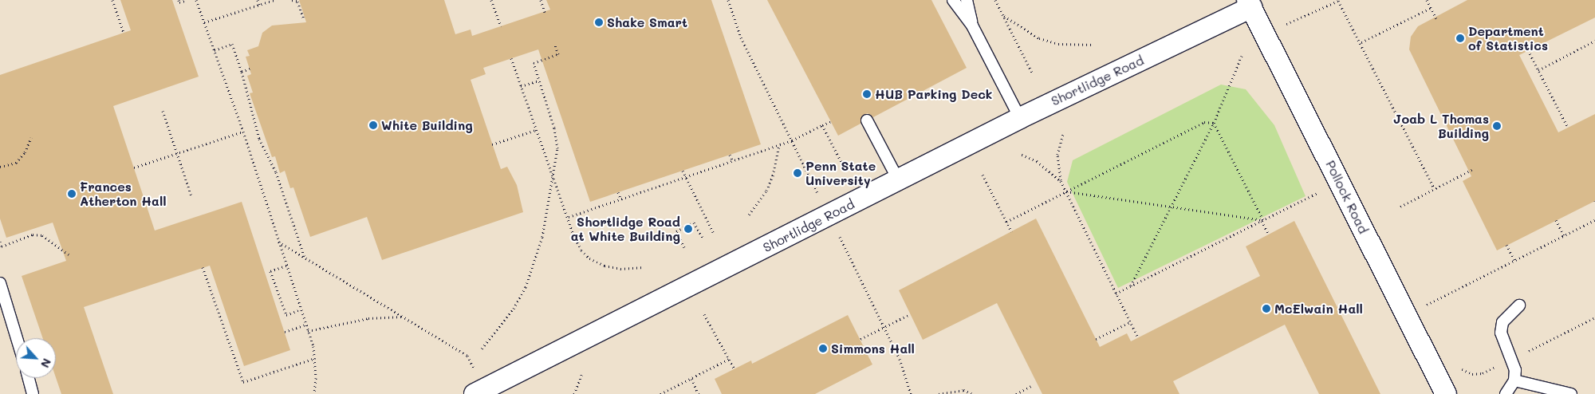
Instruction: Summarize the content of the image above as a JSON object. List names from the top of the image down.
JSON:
{
  "streets": {
    "street": ["Shortlidge Road", "Pollock Road"]
  },
  "crossings": [
    ["Shortlidge Road", "Pollock Road"]
  ],
  "places": [
    "Shake Smart",
    "Department of Statistics",
    "HUB Parking Deck",
    "White Building",
    "Joab L Thomas Building",
    "Penn State University",
    "Frances Atherton Hall",
    "Shortlidge Road at White Building",
    "McElwain Hall",
    "Simmons Hall"
  ],
  "north": "bottom right"
}
